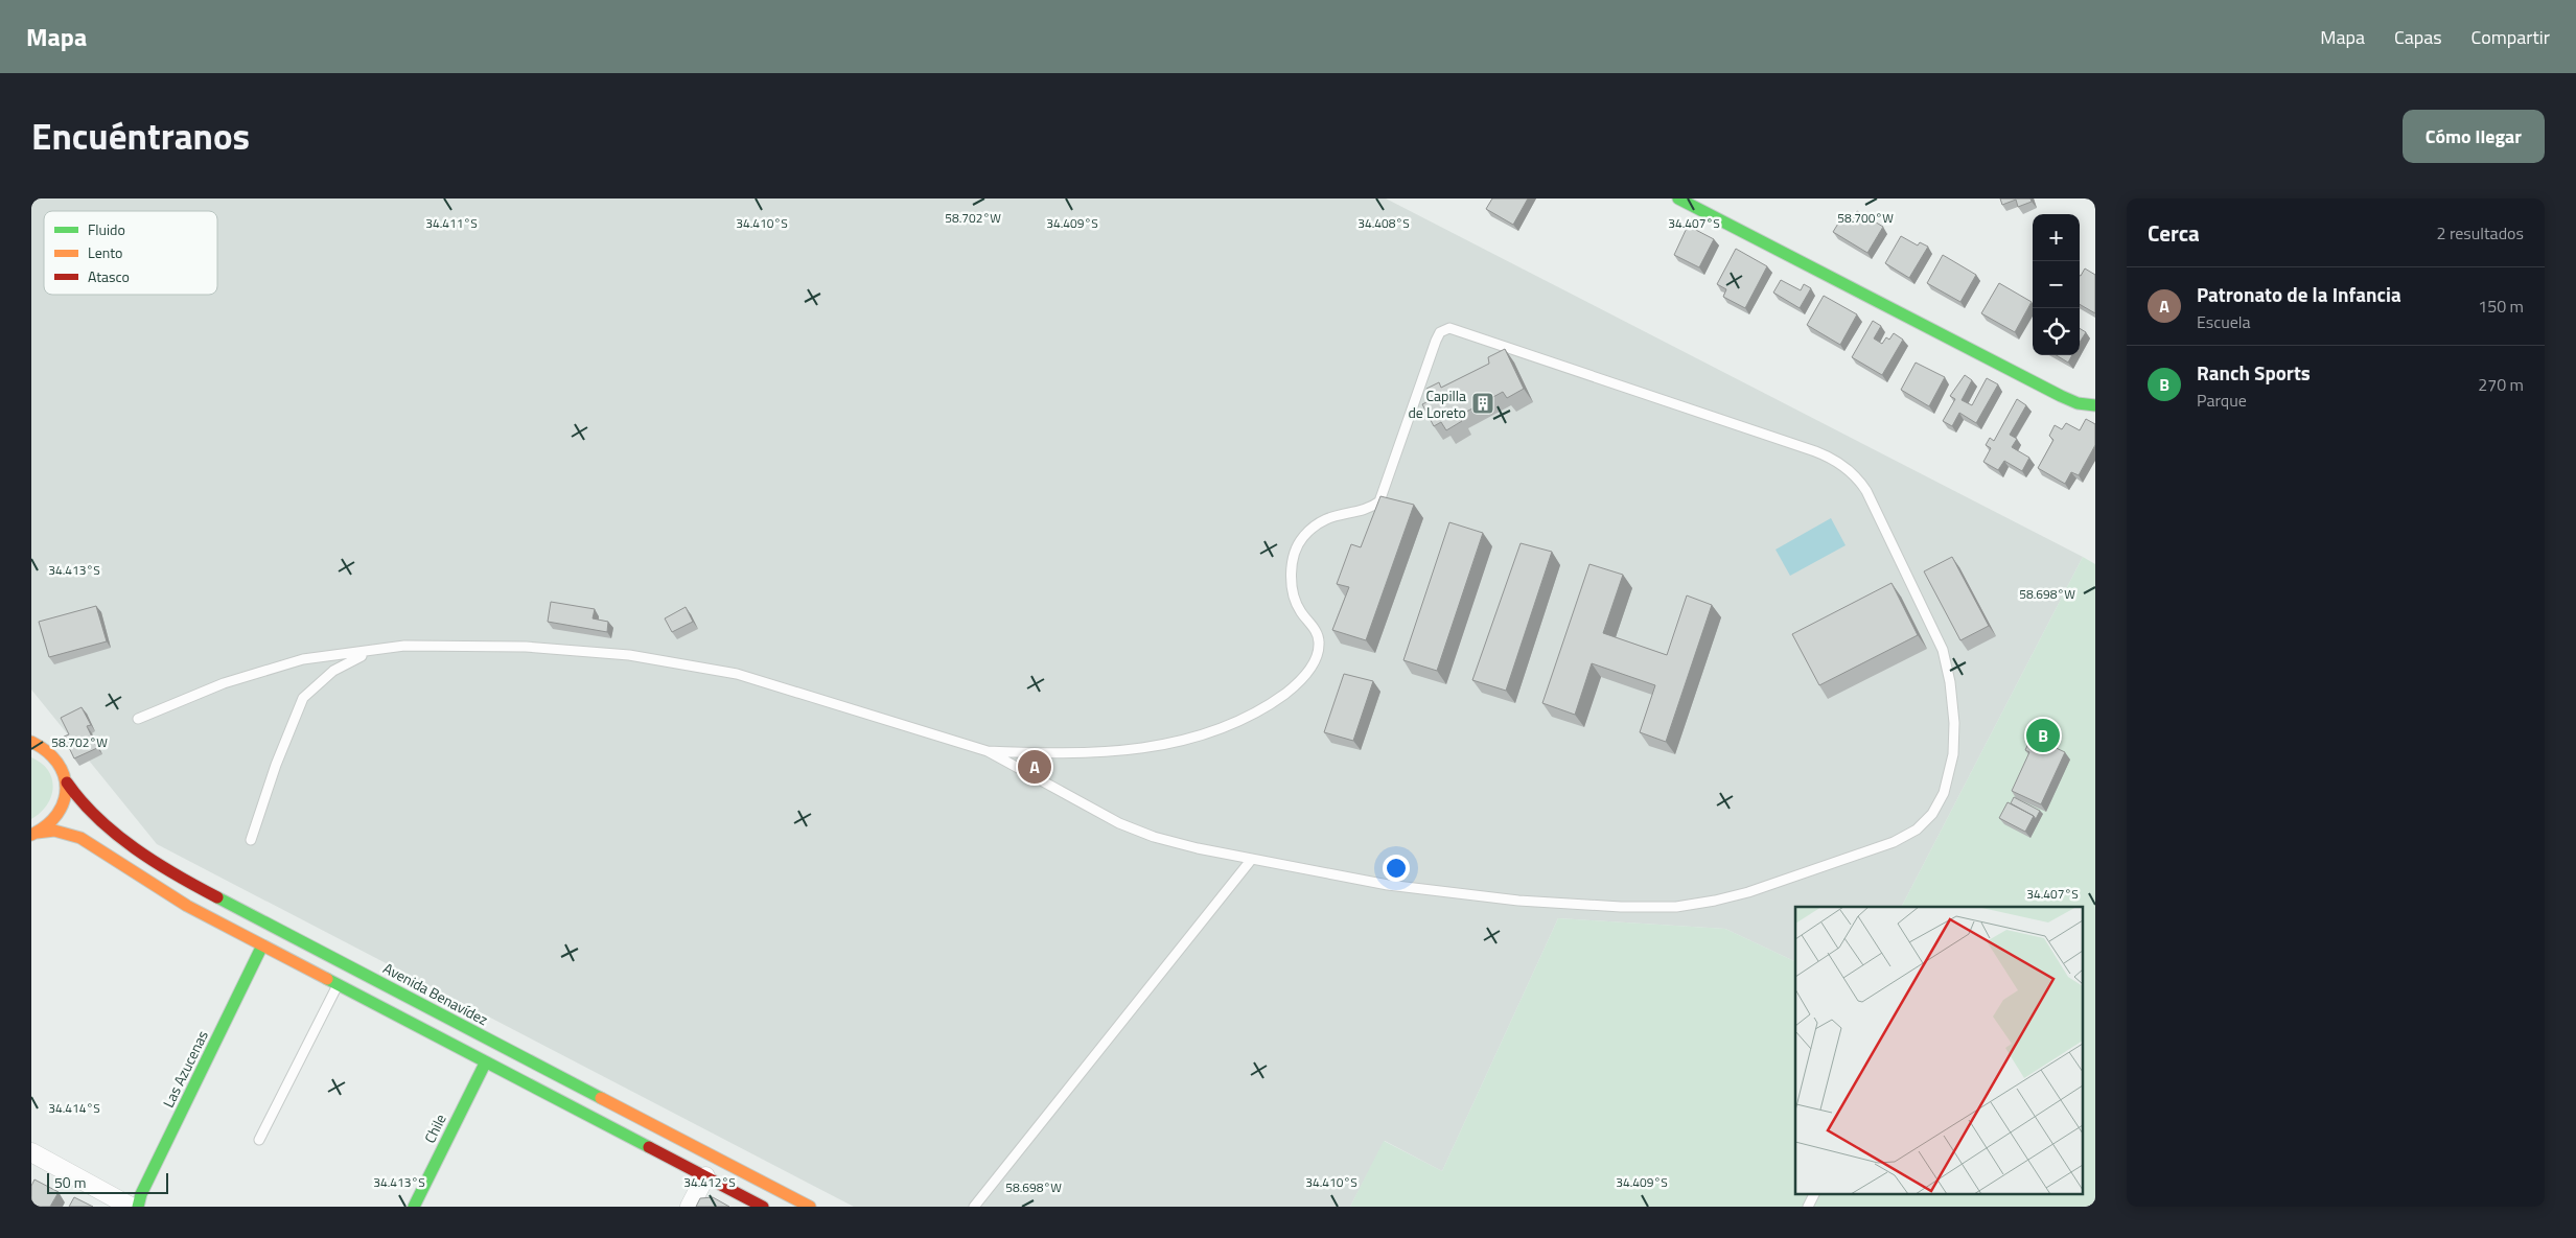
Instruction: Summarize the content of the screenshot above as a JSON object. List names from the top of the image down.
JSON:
{
  "streets": {
    "main road": ["Avenida Benavídez", "Las Azucenas", "Chile"]
  },
  "places": {
    "building": ["Capilla de Loreto"]
  },
  "legend": ["Fluido", "Lento", "Atasco"],
  "scale_bar": "50 m",
  "page": {
    "header": "Mapa",
    "nav": ["Mapa", "Capas", "Compartir"],
    "title": "Encuéntranos",
    "buttons": "Cómo llegar",
    "heading": ["Cerca", "2 resultados"],
    "map_buttons": ["+", "−"],
    "list": [
      {
        "mark": "A",
        "name": "Patronato de la Infancia",
        "note": "Escuela",
        "value": "150 m"
      },
      {
        "mark": "B",
        "name": "Ranch Sports",
        "note": "Parque",
        "value": "270 m"
      }
    ],
    "pins": ["B", "A"],
    "scale": "50 m"
  },
  "coordinates": [
    "58.700°W",
    "58.702°W",
    "34.411°S",
    "34.410°S",
    "34.409°S",
    "34.408°S",
    "34.407°S",
    "34.413°S",
    "58.698°W",
    "34.414°S",
    "34.412°S"
  ]
}
